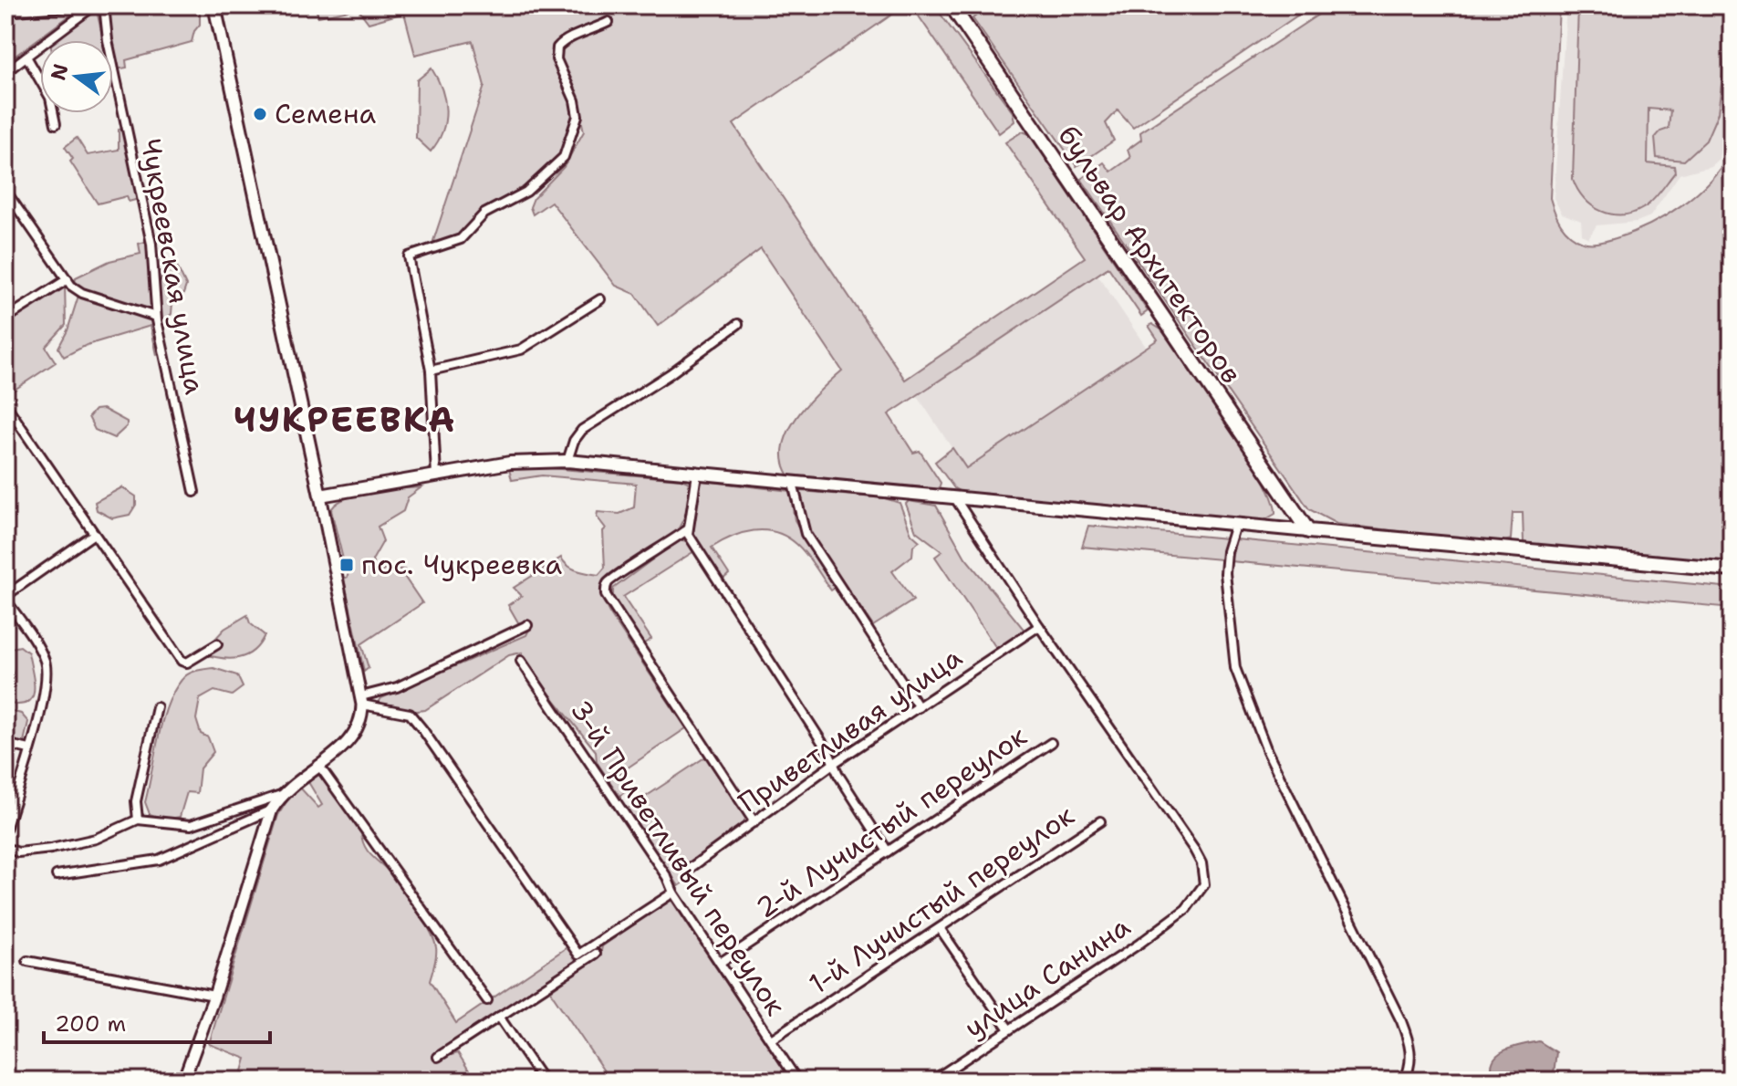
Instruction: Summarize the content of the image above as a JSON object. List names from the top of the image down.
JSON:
{
  "streets": {
    "main road": ["бульвар Архитекторов"],
    "street": [
      "Чукреевская улица",
      "Приветливая улица",
      "2-й Лучистый переулок",
      "3-й Приветливый переулок",
      "1-й Лучистый переулок",
      "улица Санина"
    ]
  },
  "crossings": [
    ["Приветливая улица", "улица Санина"],
    ["2-й Лучистый переулок", "3-й Приветливый переулок"],
    ["3-й Приветливый переулок", "1-й Лучистый переулок"]
  ],
  "districts": ["ЧУКРЕЕВКА"],
  "places": {
    "other": ["Семена"],
    "transit": ["пос. Чукреевка"]
  },
  "scale_bar": "200 m",
  "north": "left"
}
